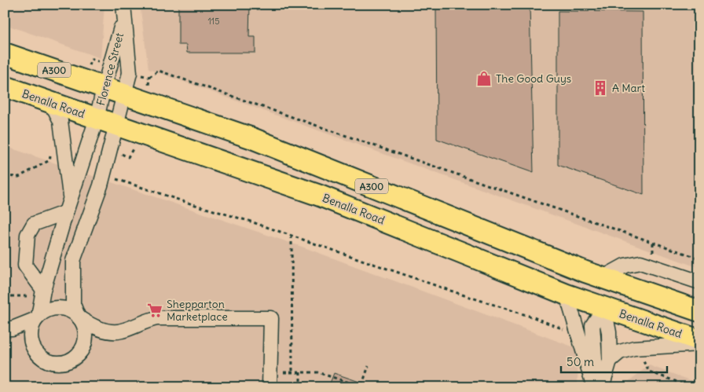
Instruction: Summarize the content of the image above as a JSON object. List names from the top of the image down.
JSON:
{
  "streets": {
    "highway": ["A300", "Benalla Road"],
    "street": ["Florence Street"]
  },
  "crossings": [
    ["Florence Street", "A300"],
    ["Florence Street", "Benalla Road"]
  ],
  "places": {
    "shop": ["The Good Guys"],
    "building": ["A Mart"],
    "supermarket": ["Shepparton Marketplace"]
  },
  "house_numbers": ["115"],
  "scale_bar": "50 m"
}
